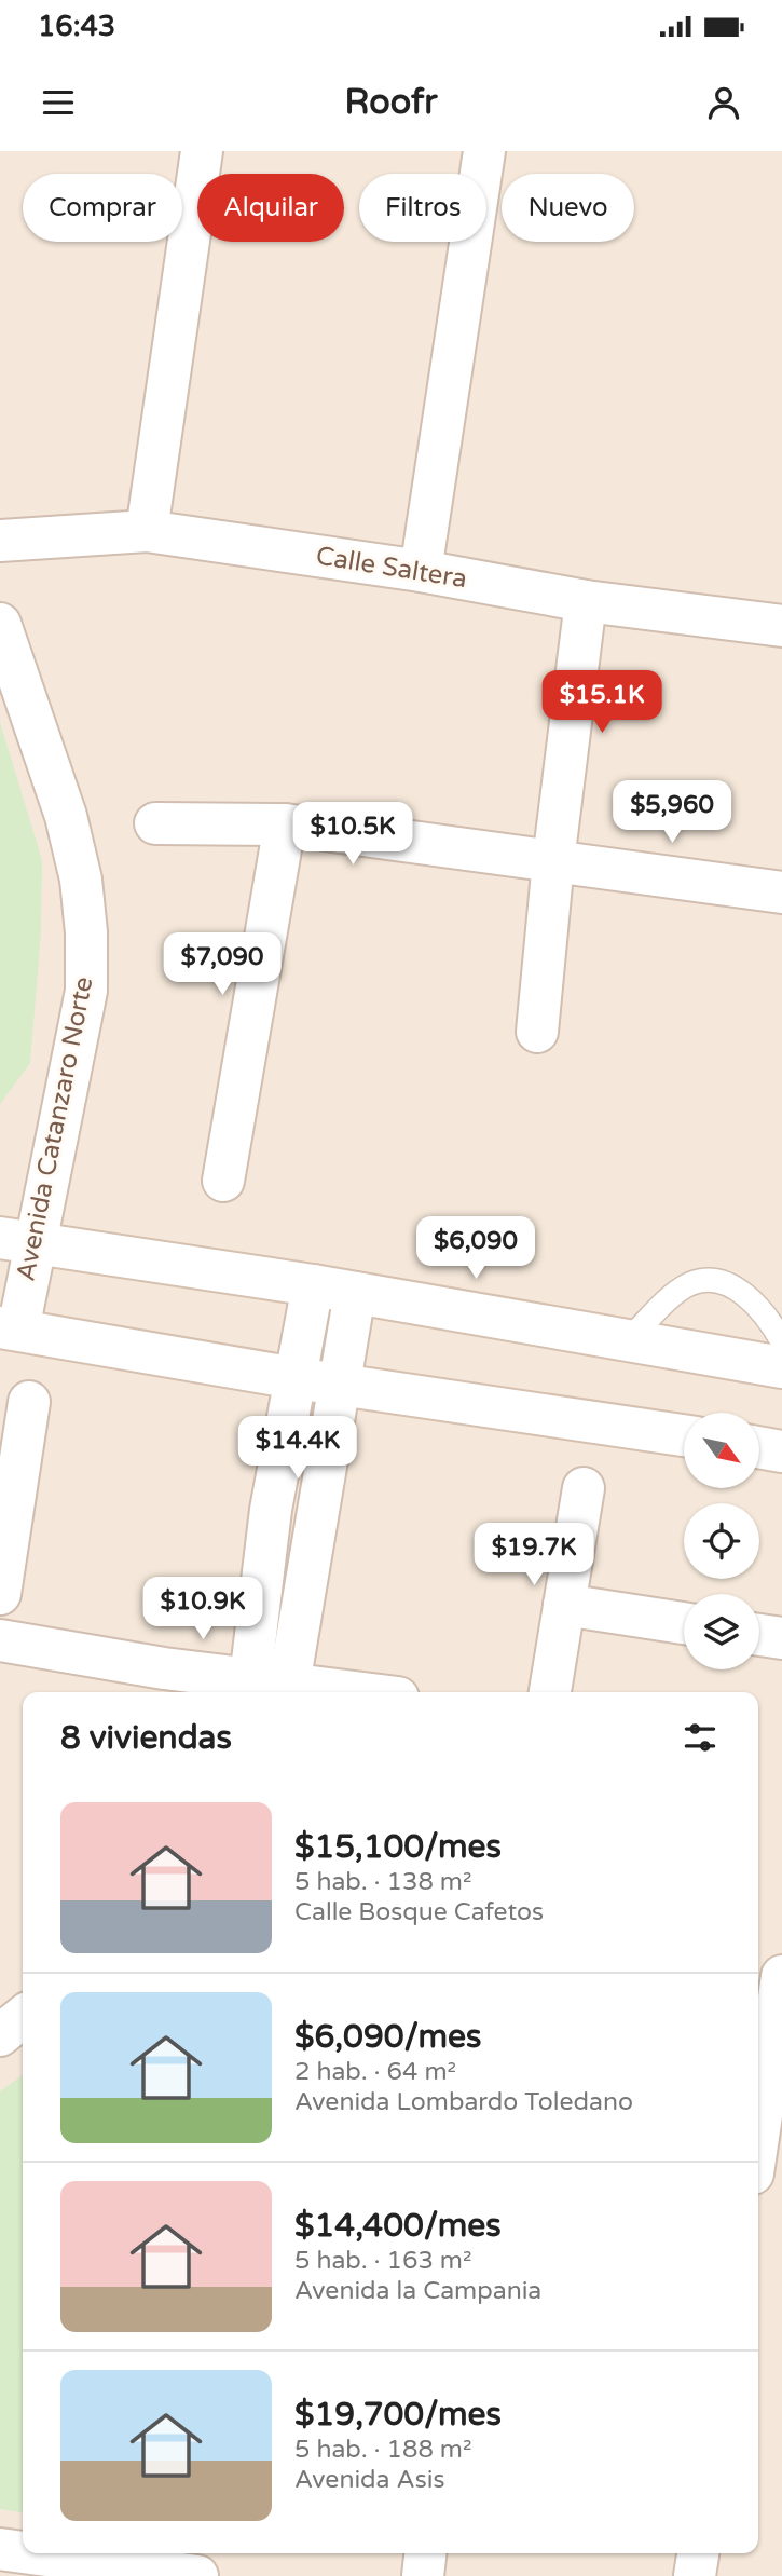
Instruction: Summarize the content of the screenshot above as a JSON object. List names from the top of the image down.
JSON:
{
  "streets": {
    "street": ["Calle Saltera", "Avenida Catanzaro Norte"]
  },
  "north": "bottom right",
  "page": {
    "status": "16:43",
    "header": "Roofr",
    "chip": [
      "Comprar",
      "Alquilar",
      "Filtros",
      "Nuevo"
    ],
    "price": [
      "$15.1K",
      "$5,960",
      "$10.5K",
      "$7,090",
      "$6,090",
      "$14.4K",
      "$19.7K",
      "$10.9K"
    ],
    "heading": "8 viviendas",
    "list": [
      {
        "name": "$15,100/mes",
        "note": "5 hab. · 138 m² · Calle Bosque Cafetos"
      },
      {
        "name": "$6,090/mes",
        "note": "2 hab. · 64 m² · Avenida Lombardo Toledano"
      },
      {
        "name": "$14,400/mes",
        "note": "5 hab. · 163 m² · Avenida la Campania"
      },
      {
        "name": "$19,700/mes",
        "note": "5 hab. · 188 m² · Avenida Asis"
      }
    ]
  }
}
